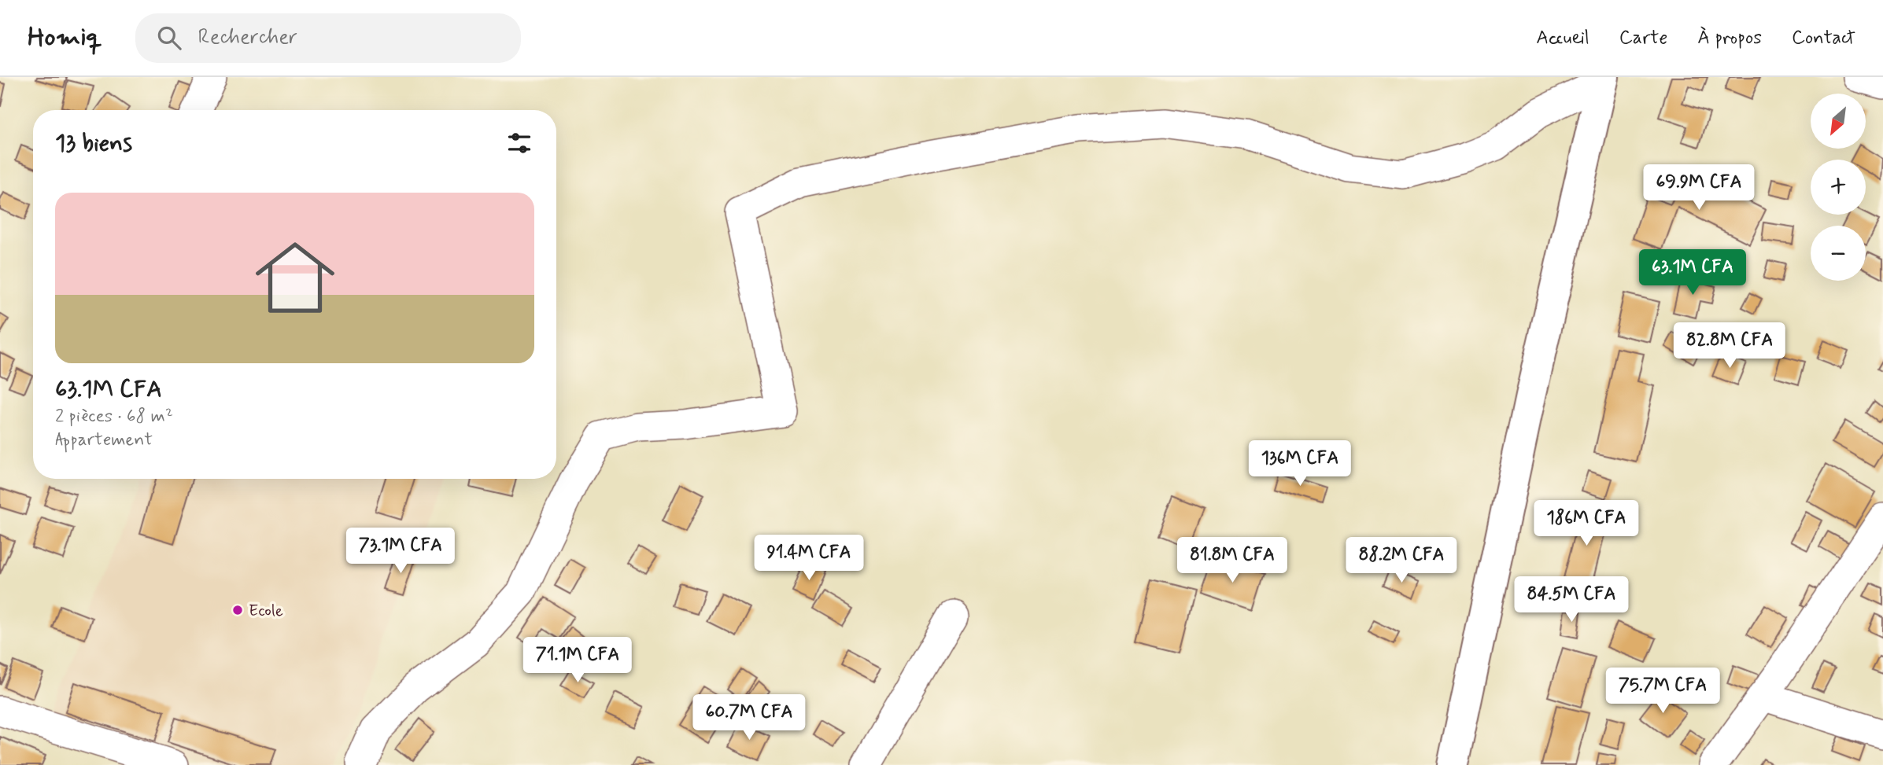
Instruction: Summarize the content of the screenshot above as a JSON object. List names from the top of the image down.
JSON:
{
  "places": ["Ecole"],
  "north": "bottom left",
  "page": {
    "header": "Homiq",
    "search": "Rechercher",
    "nav": [
      "Accueil",
      "Carte",
      "À propos",
      "Contact"
    ],
    "map_buttons": ["+", "−"],
    "heading": "13 biens",
    "price": [
      "69.9M CFA",
      "63.1M CFA",
      "82.8M CFA",
      "136M CFA",
      "186M CFA",
      "73.1M CFA",
      "91.4M CFA",
      "81.8M CFA",
      "88.2M CFA",
      "84.5M CFA",
      "71.1M CFA",
      "75.7M CFA",
      "60.7M CFA"
    ],
    "list": [
      {
        "name": "63.1M CFA",
        "note": "2 pièces · 68 m² · Appartement"
      }
    ]
  }
}
